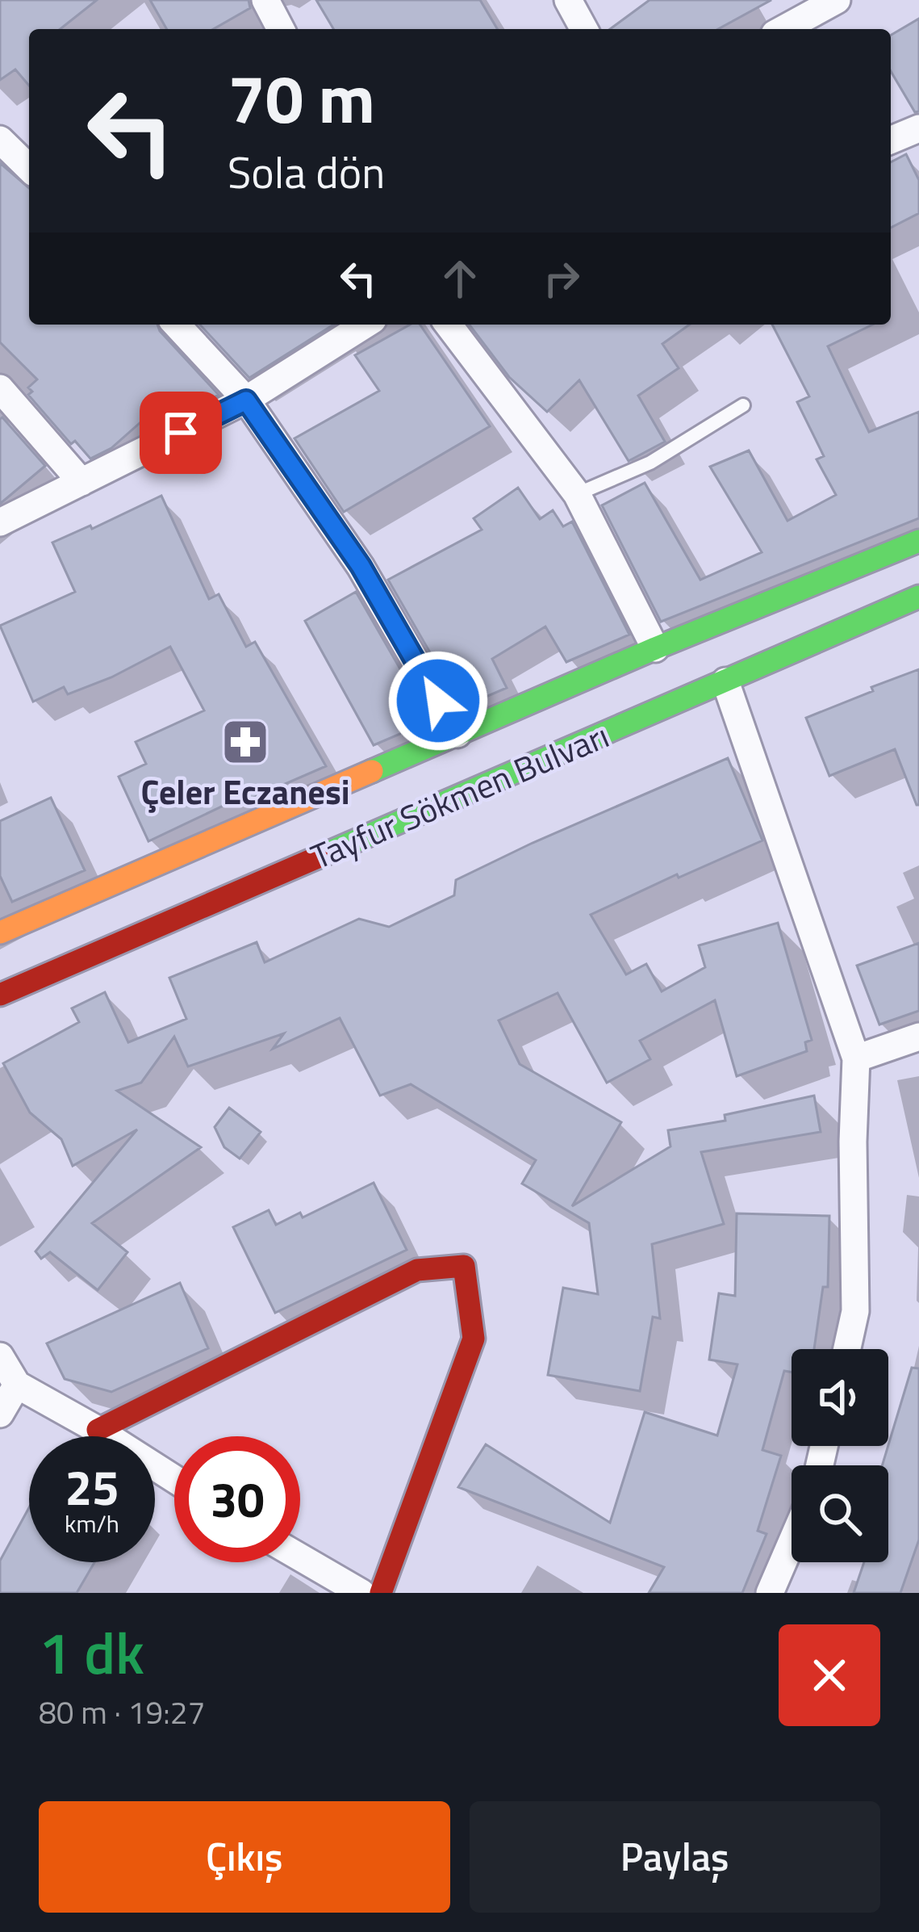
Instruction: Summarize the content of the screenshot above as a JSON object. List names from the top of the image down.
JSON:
{
  "streets": {
    "main road": ["Tayfur Sökmen Bulvarı"]
  },
  "places": {
    "pharmacy": ["Çeler Eczanesi"]
  },
  "page": {
    "turn": ["70 m", "Sola dön"],
    "speed": "25 km/h",
    "limit": "30",
    "heading": ["1 dk", "80 m · 19:27"],
    "buttons": ["Çıkış", "Paylaş"]
  }
}
